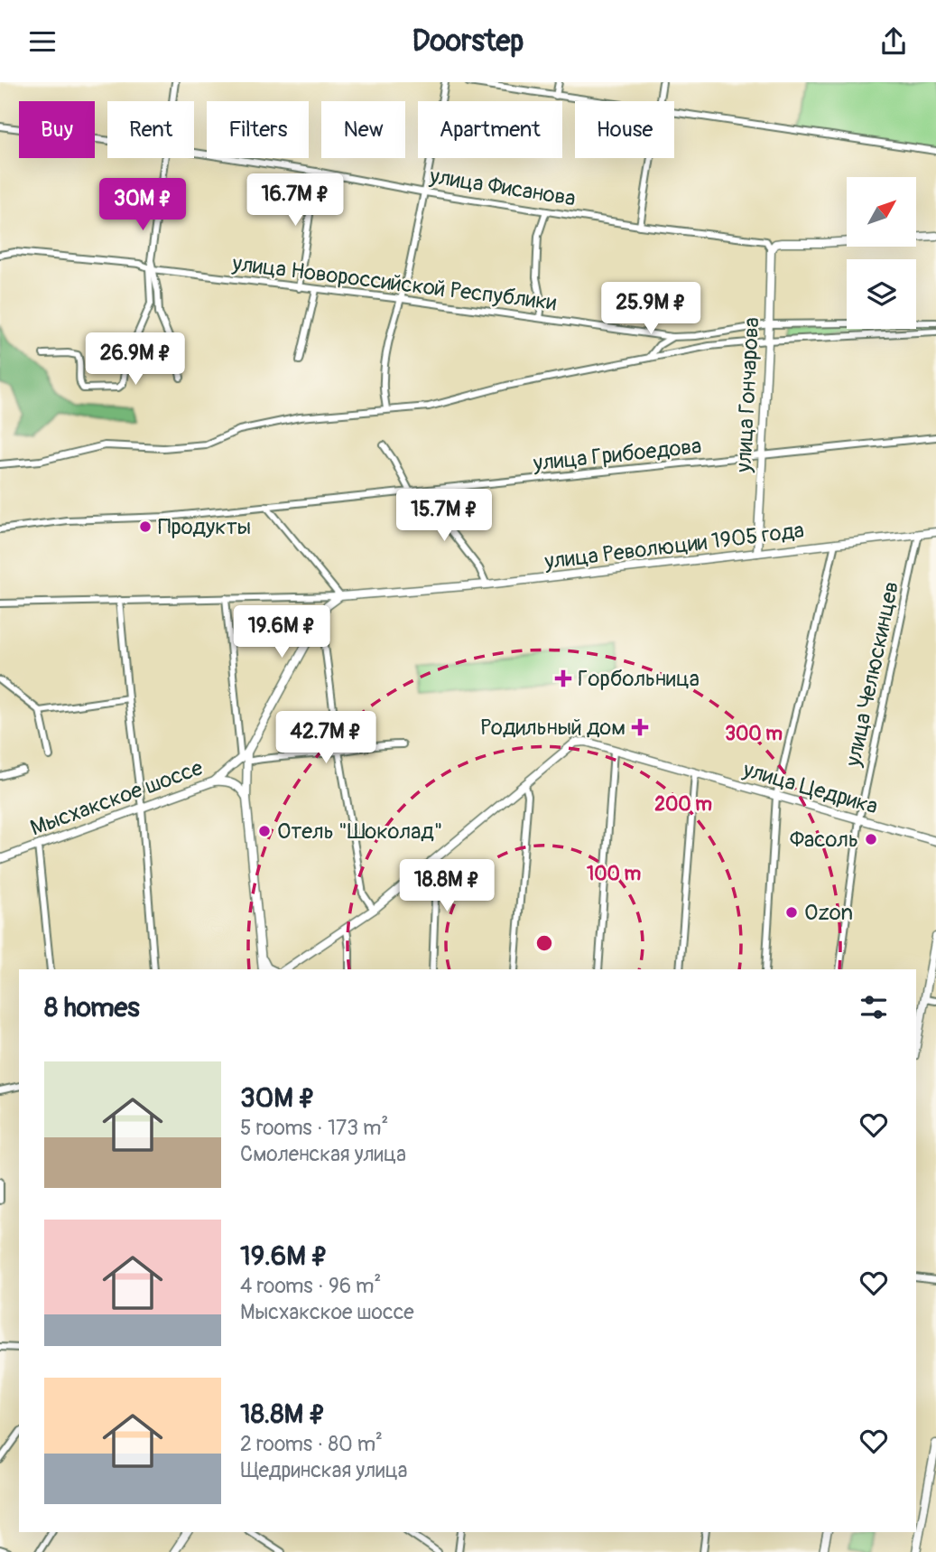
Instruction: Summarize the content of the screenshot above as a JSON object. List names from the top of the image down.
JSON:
{
  "streets": {
    "street": [
      "улица Фисанова",
      "улица Новороссийской Республики",
      "улица Гончарова",
      "улица Грибоедова",
      "улица Революции 1905 года",
      "улица Челюскинцев",
      "улица Цедрика",
      "Мысхакское шоссе"
    ]
  },
  "crossings": [
    ["улица Новороссийской Республики", "улица Гончарова"],
    ["улица Гончарова", "улица Грибоедова"],
    ["улица Гончарова", "улица Революции 1905 года"],
    ["улица Революции 1905 года", "улица Челюскинцев"],
    ["улица Челюскинцев", "улица Цедрика"]
  ],
  "places": {
    "other": [
      "Продукты",
      "Отель \"Шоколад\"",
      "Фасоль",
      "Ozon"
    ],
    "health": ["Горбольница", "Родильный дом"]
  },
  "north": "top right",
  "page": {
    "header": "Doorstep",
    "chip": [
      "Buy",
      "Rent",
      "Filters",
      "New",
      "Apartment",
      "House"
    ],
    "price": [
      "16.7M ₽",
      "30M ₽",
      "25.9M ₽",
      "26.9M ₽",
      "15.7M ₽",
      "19.6M ₽",
      "42.7M ₽",
      "18.8M ₽"
    ],
    "heading": "8 homes",
    "list": [
      {
        "name": "30M ₽",
        "note": "5 rooms · 173 m² · Смоленская улица"
      },
      {
        "name": "19.6M ₽",
        "note": "4 rooms · 96 m² · Мысхакское шоссе"
      },
      {
        "name": "18.8M ₽",
        "note": "2 rooms · 80 m² · Щедринская улица"
      }
    ]
  },
  "rings": ["300 m", "200 m", "100 m"]
}
